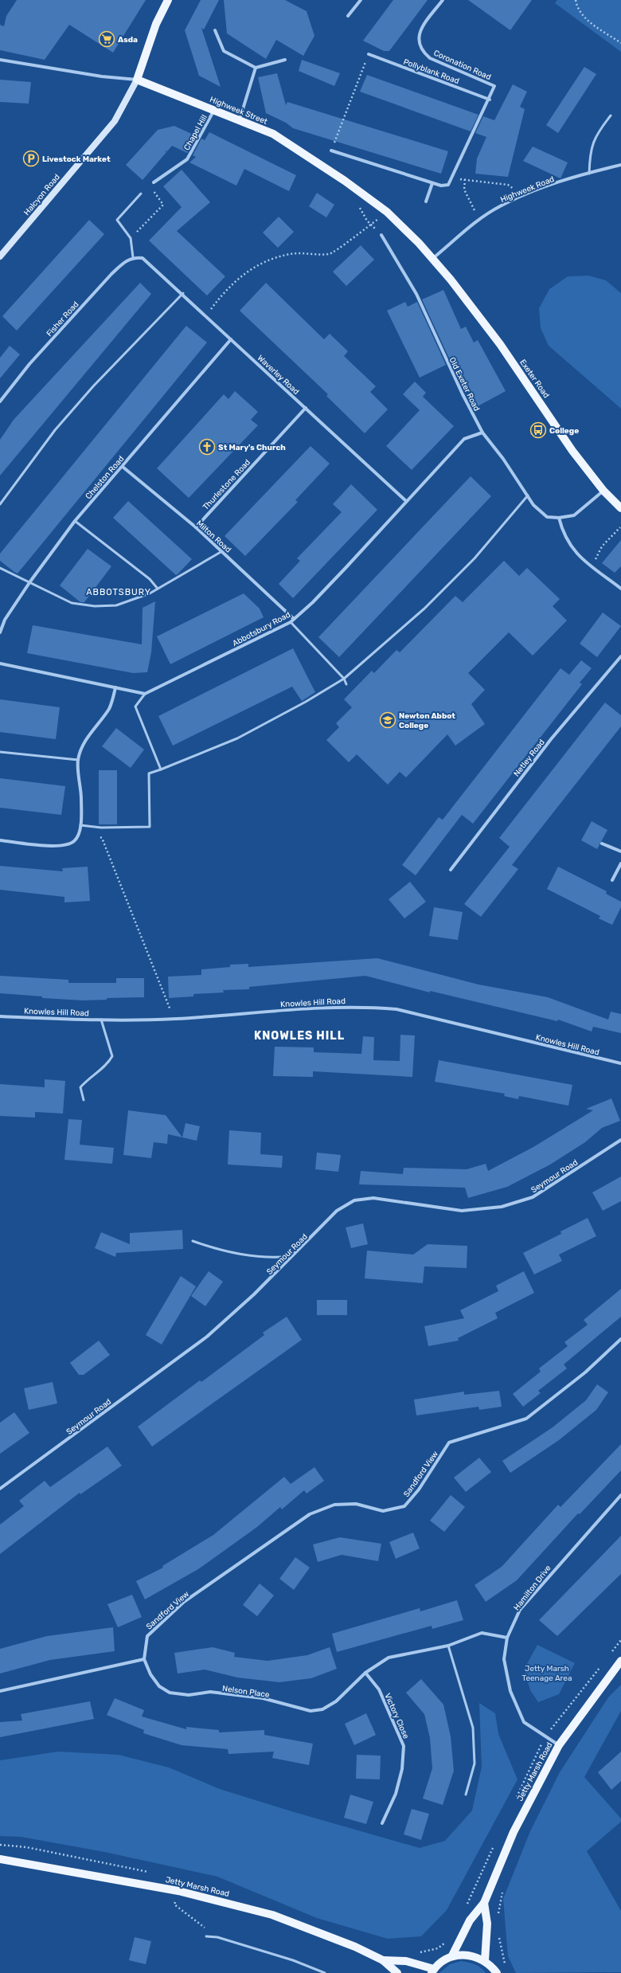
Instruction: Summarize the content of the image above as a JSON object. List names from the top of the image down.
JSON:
{
  "streets": {
    "main road": [
      "Highweek Street",
      "Halcyon Road",
      "Exeter Road",
      "Jetty Marsh Road"
    ],
    "street": [
      "Coronation Road",
      "Pollyblank Road",
      "Chapel Hill",
      "Highweek Road",
      "Fisher Road",
      "Waverley Road",
      "Old Exeter Road",
      "Chelston Road",
      "Thurlestone Road",
      "Milton Road",
      "Abbotsbury Road",
      "Netley Road",
      "Knowles Hill Road",
      "Seymour Road",
      "Sandford View",
      "Hamilton Drive",
      "Nelson Place",
      "Victory Close"
    ]
  },
  "crossings": [
    ["Coronation Road", "Pollyblank Road"],
    ["Highweek Street", "Chapel Hill"],
    ["Highweek Street", "Highweek Road"],
    ["Highweek Street", "Halcyon Road"],
    ["Highweek Street", "Exeter Road"],
    ["Highweek Road", "Exeter Road"],
    ["Fisher Road", "Waverley Road"],
    ["Waverley Road", "Chelston Road"],
    ["Waverley Road", "Thurlestone Road"],
    ["Waverley Road", "Abbotsbury Road"],
    ["Exeter Road", "Old Exeter Road"],
    ["Old Exeter Road", "Abbotsbury Road"],
    ["Chelston Road", "Milton Road"],
    ["Thurlestone Road", "Milton Road"],
    ["Milton Road", "Abbotsbury Road"],
    ["Sandford View", "Nelson Place"],
    ["Hamilton Drive", "Nelson Place"],
    ["Hamilton Drive", "Jetty Marsh Road"],
    ["Nelson Place", "Victory Close"]
  ],
  "districts": ["ABBOTSBURY", "KNOWLES HILL"],
  "parks": ["Jetty Marsh Teenage Area"],
  "places": {
    "supermarket": ["Asda"],
    "parking": ["Livestock Market"],
    "bus stop": ["College"],
    "church": ["St Mary's Church"],
    "school or university": ["Newton Abbot College"]
  }
}
